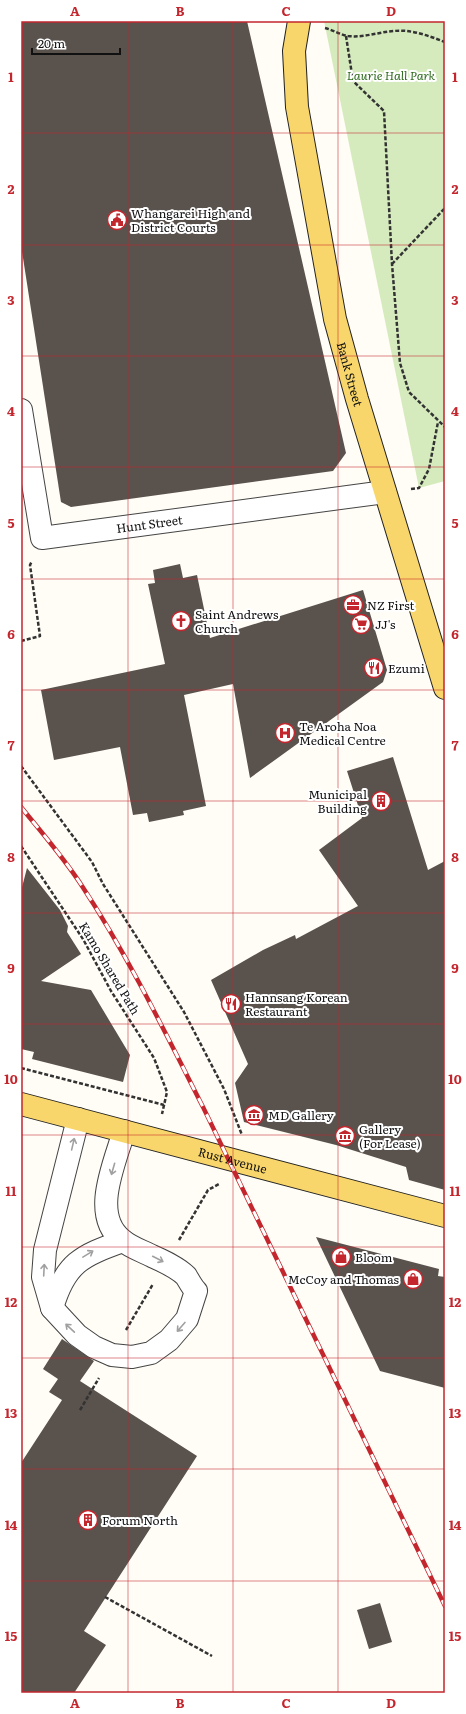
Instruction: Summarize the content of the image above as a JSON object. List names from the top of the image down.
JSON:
{
  "streets": {
    "main road": ["Bank Street", "Rust Avenue"],
    "street": ["Hunt Street"],
    "path": ["Kamo Shared Path"]
  },
  "crossings": [
    ["Bank Street", "Hunt Street"]
  ],
  "parks": ["Laurie Hall Park"],
  "places": {
    "public building": ["Whangarei High and District Courts"],
    "office": ["NZ First"],
    "church": ["Saint Andrews Church"],
    "supermarket": ["JJ's"],
    "restaurant": ["Ezumi", "Hannsang Korean Restaurant"],
    "hospital": ["Te Aroha Noa Medical Centre"],
    "building": ["Municipal Building", "Forum North"],
    "museum": ["MD Gallery", "Gallery (For Lease)"],
    "shop": ["Bloom", "McCoy and Thomas"]
  },
  "scale_bar": "20 m",
  "grid": {
    "columns": [
      "A",
      "B",
      "C",
      "D"
    ],
    "rows": [
      "1",
      "2",
      "3",
      "4",
      "5",
      "6",
      "7",
      "8",
      "9",
      "10",
      "11",
      "12",
      "13",
      "14",
      "15"
    ]
  }
}
